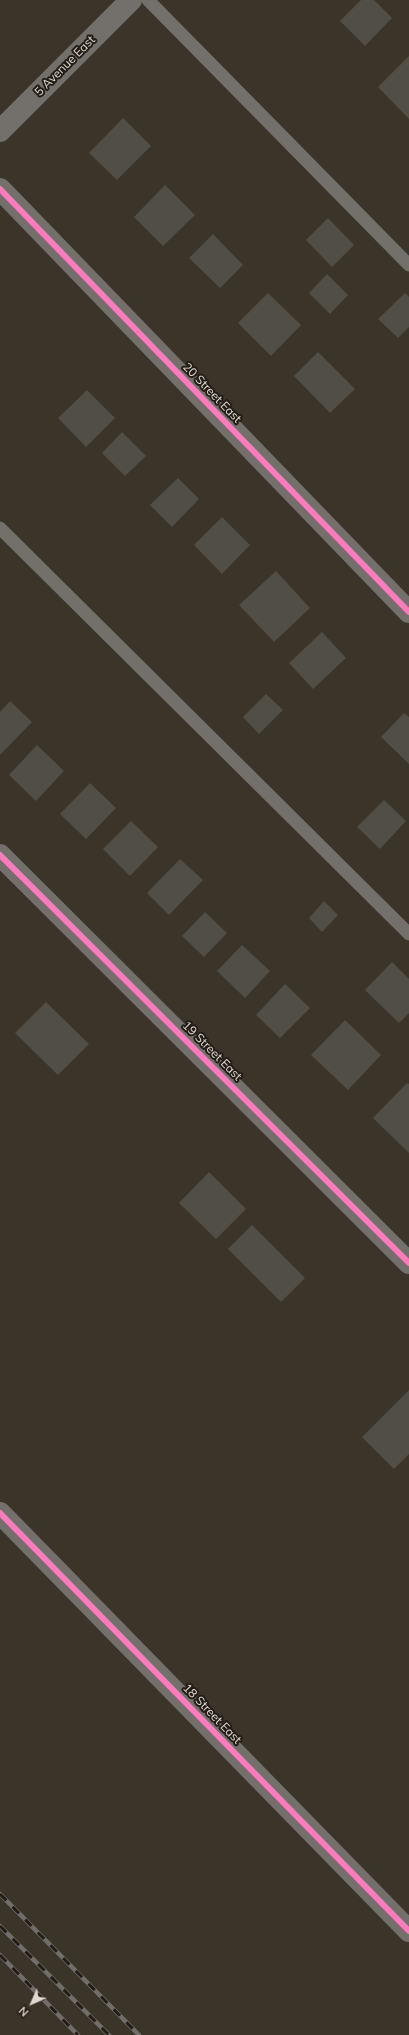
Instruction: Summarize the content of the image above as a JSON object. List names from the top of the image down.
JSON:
{
  "streets": {
    "street": [
      "5 Avenue East",
      "20 Street East",
      "19 Street East",
      "18 Street East"
    ]
  },
  "north": "bottom left"
}
